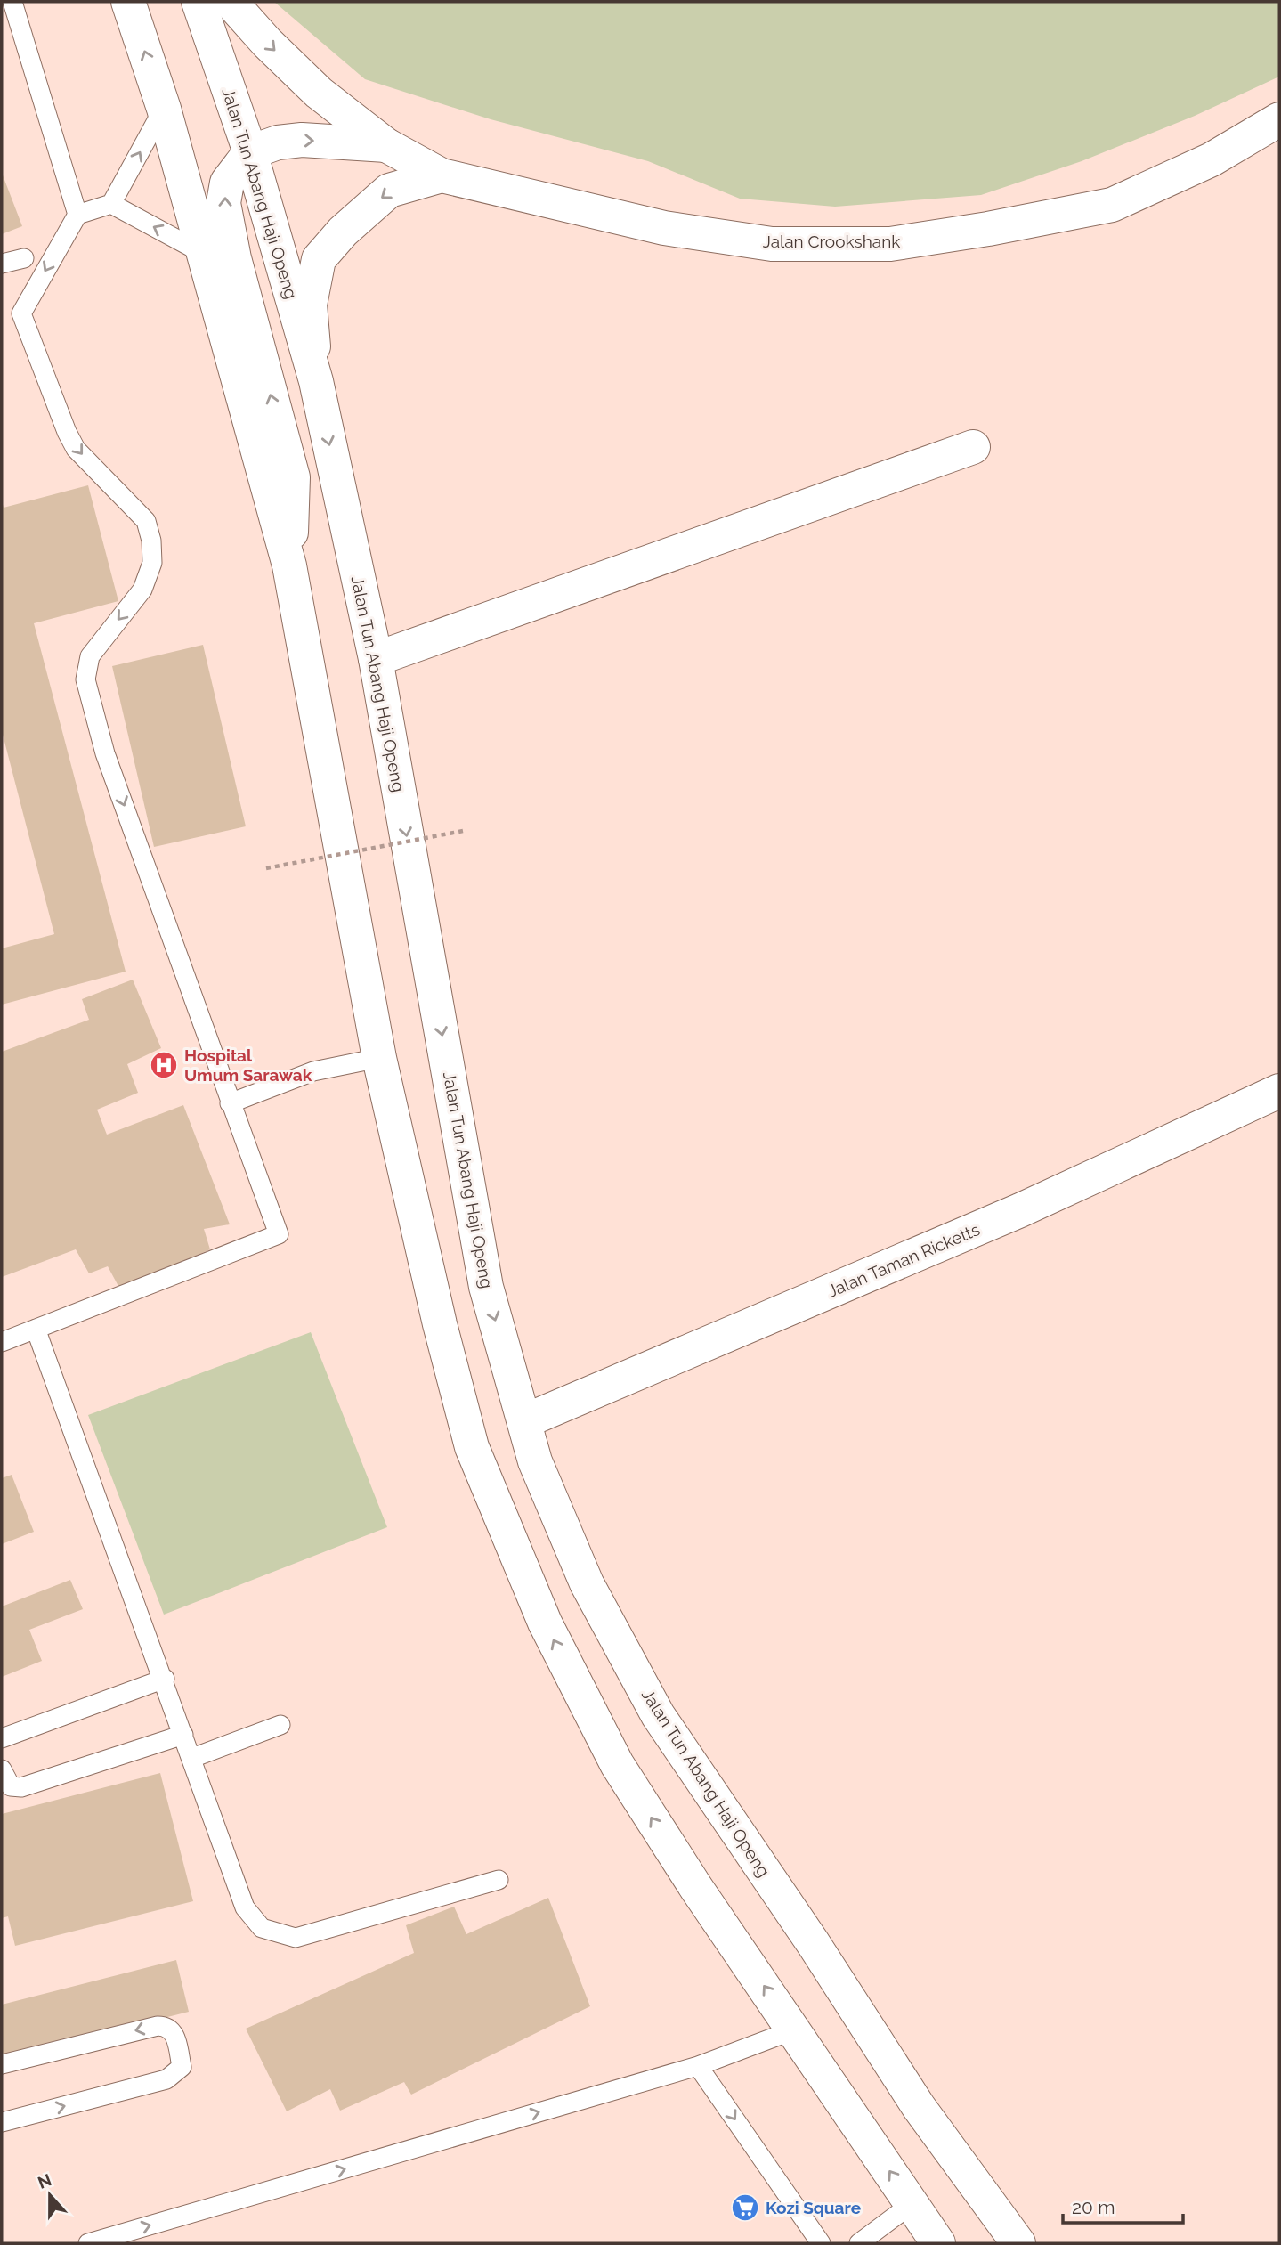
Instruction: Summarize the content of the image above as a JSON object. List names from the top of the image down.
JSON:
{
  "streets": {
    "main road": ["Jalan Tun Abang Haji Openg", "Jalan Crookshank", "Jalan Taman Ricketts"]
  },
  "crossings": [
    ["Jalan Tun Abang Haji Openg", "Jalan Taman Ricketts"]
  ],
  "places": {
    "hospital": ["Hospital Umum Sarawak"],
    "supermarket": ["Kozi Square"]
  },
  "scale_bar": "20 m",
  "north": "top"
}
